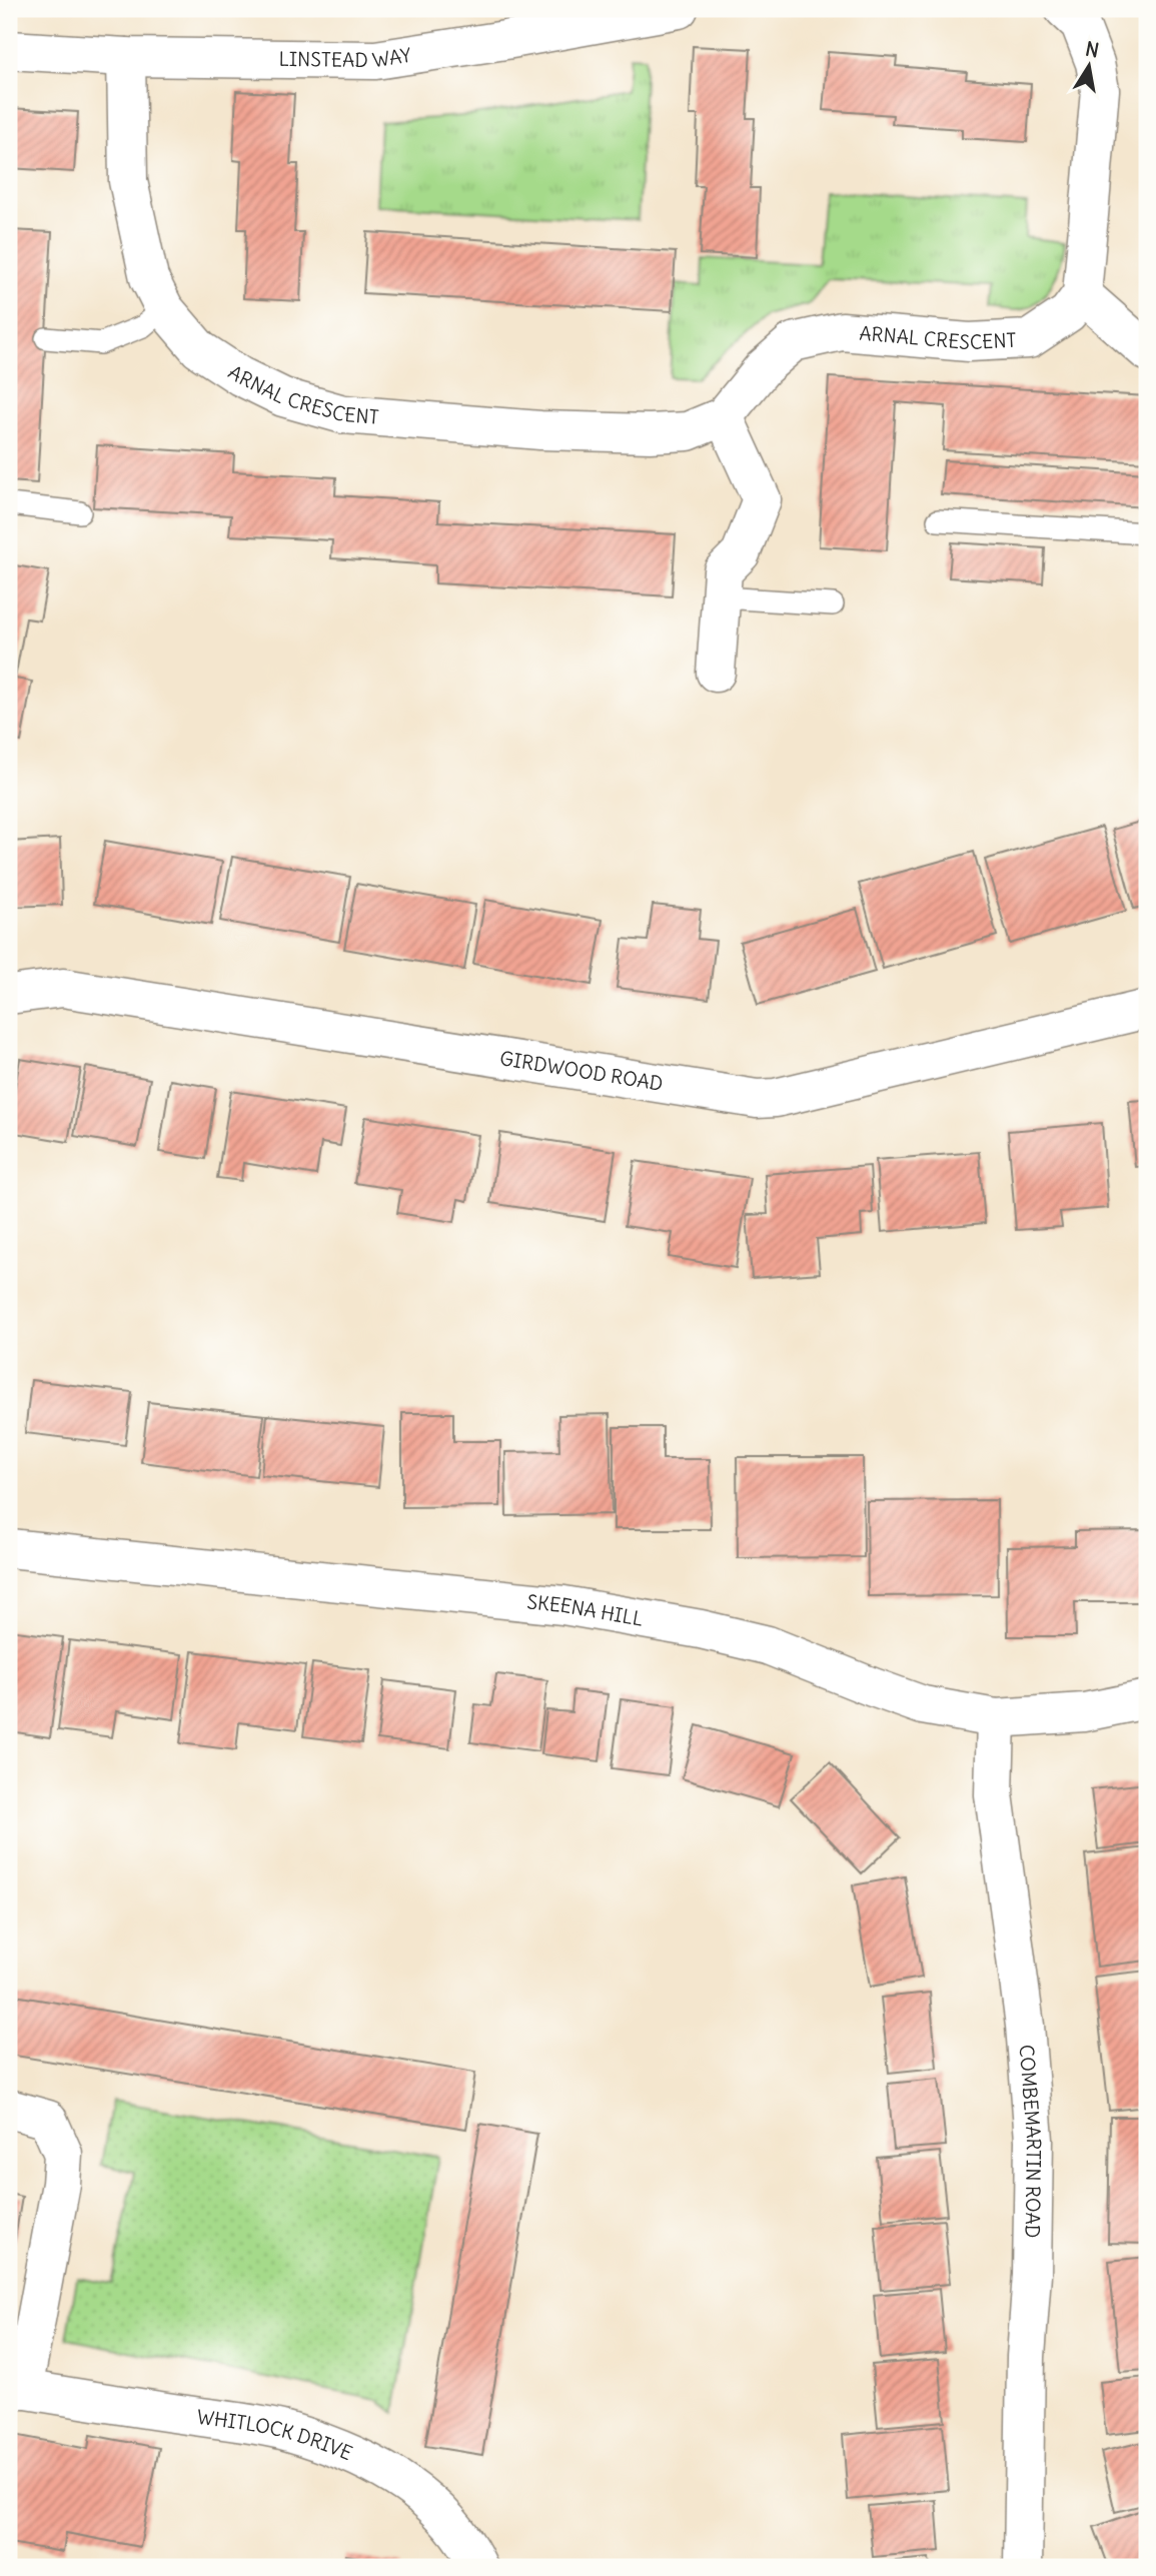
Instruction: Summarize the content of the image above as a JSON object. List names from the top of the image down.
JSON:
{
  "streets": {
    "street": [
      "LINSTEAD WAY",
      "ARNAL CRESCENT",
      "GIRDWOOD ROAD",
      "SKEENA HILL",
      "COMBEMARTIN ROAD",
      "WHITLOCK DRIVE"
    ]
  },
  "crossings": [
    ["LINSTEAD WAY", "ARNAL CRESCENT"],
    ["SKEENA HILL", "COMBEMARTIN ROAD"]
  ],
  "north": "top"
}
